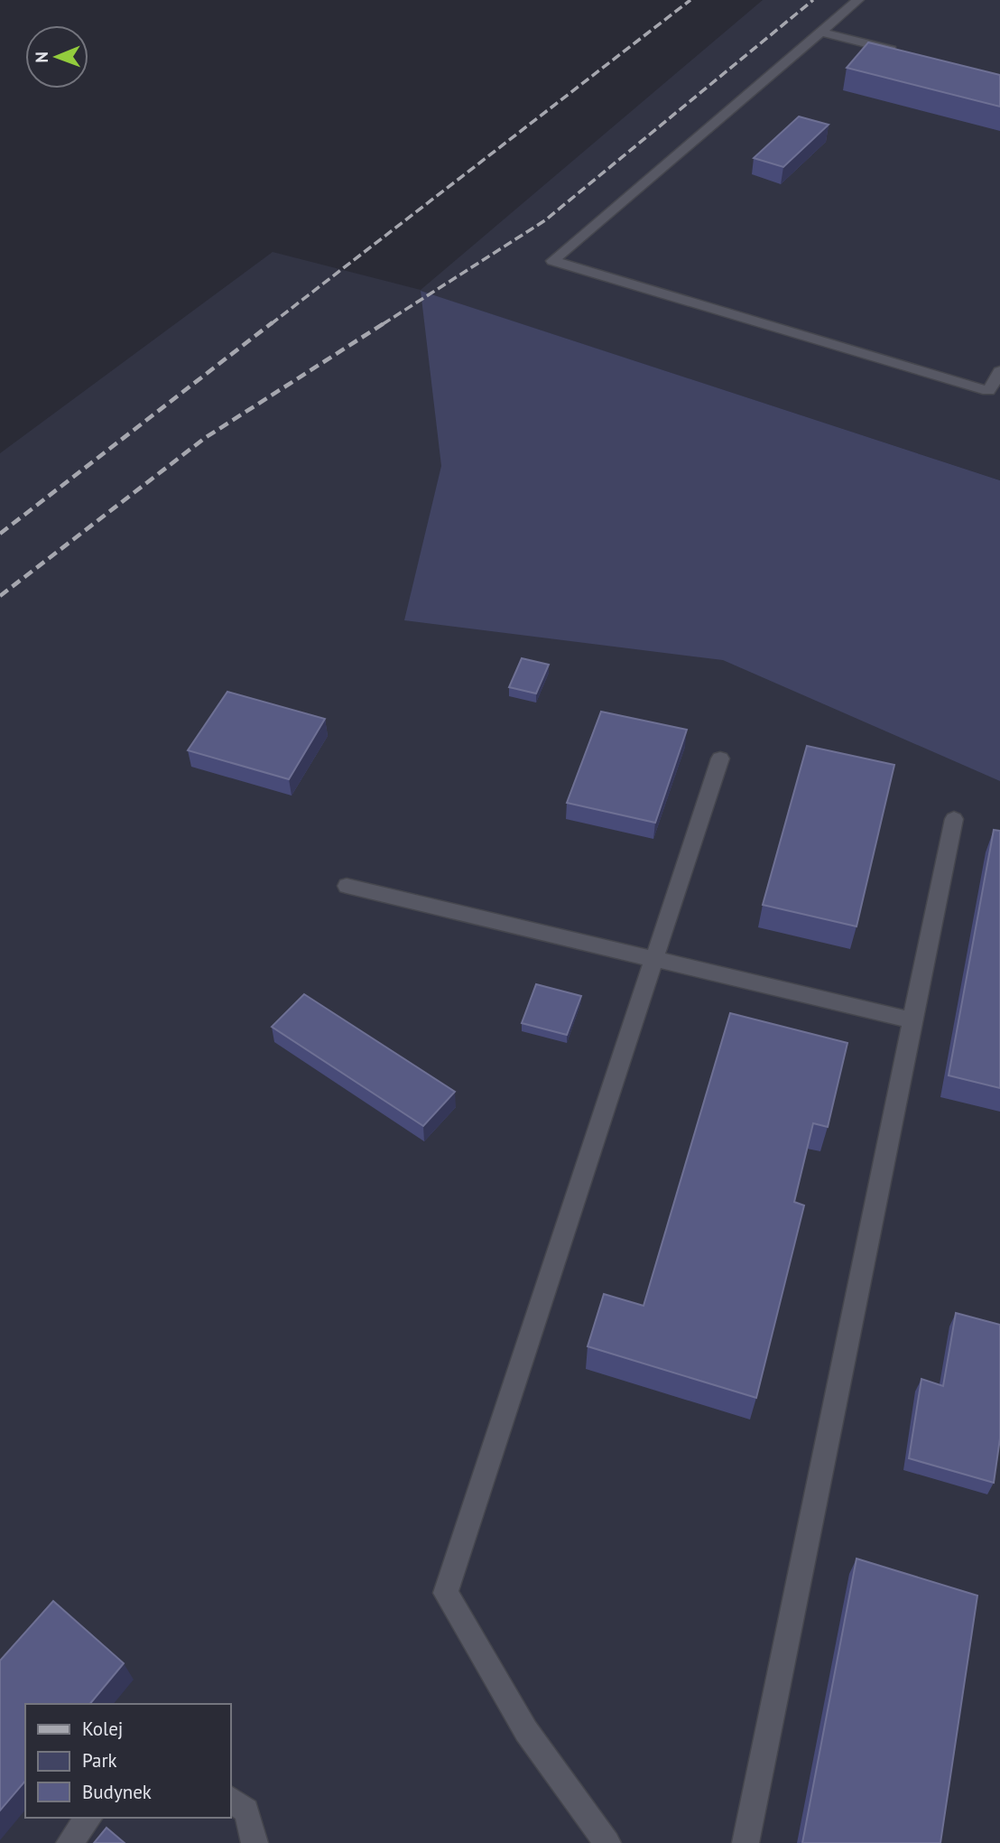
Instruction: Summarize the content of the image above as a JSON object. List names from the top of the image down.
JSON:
{
  "legend": ["Kolej", "Park", "Budynek"],
  "north": "left"
}
